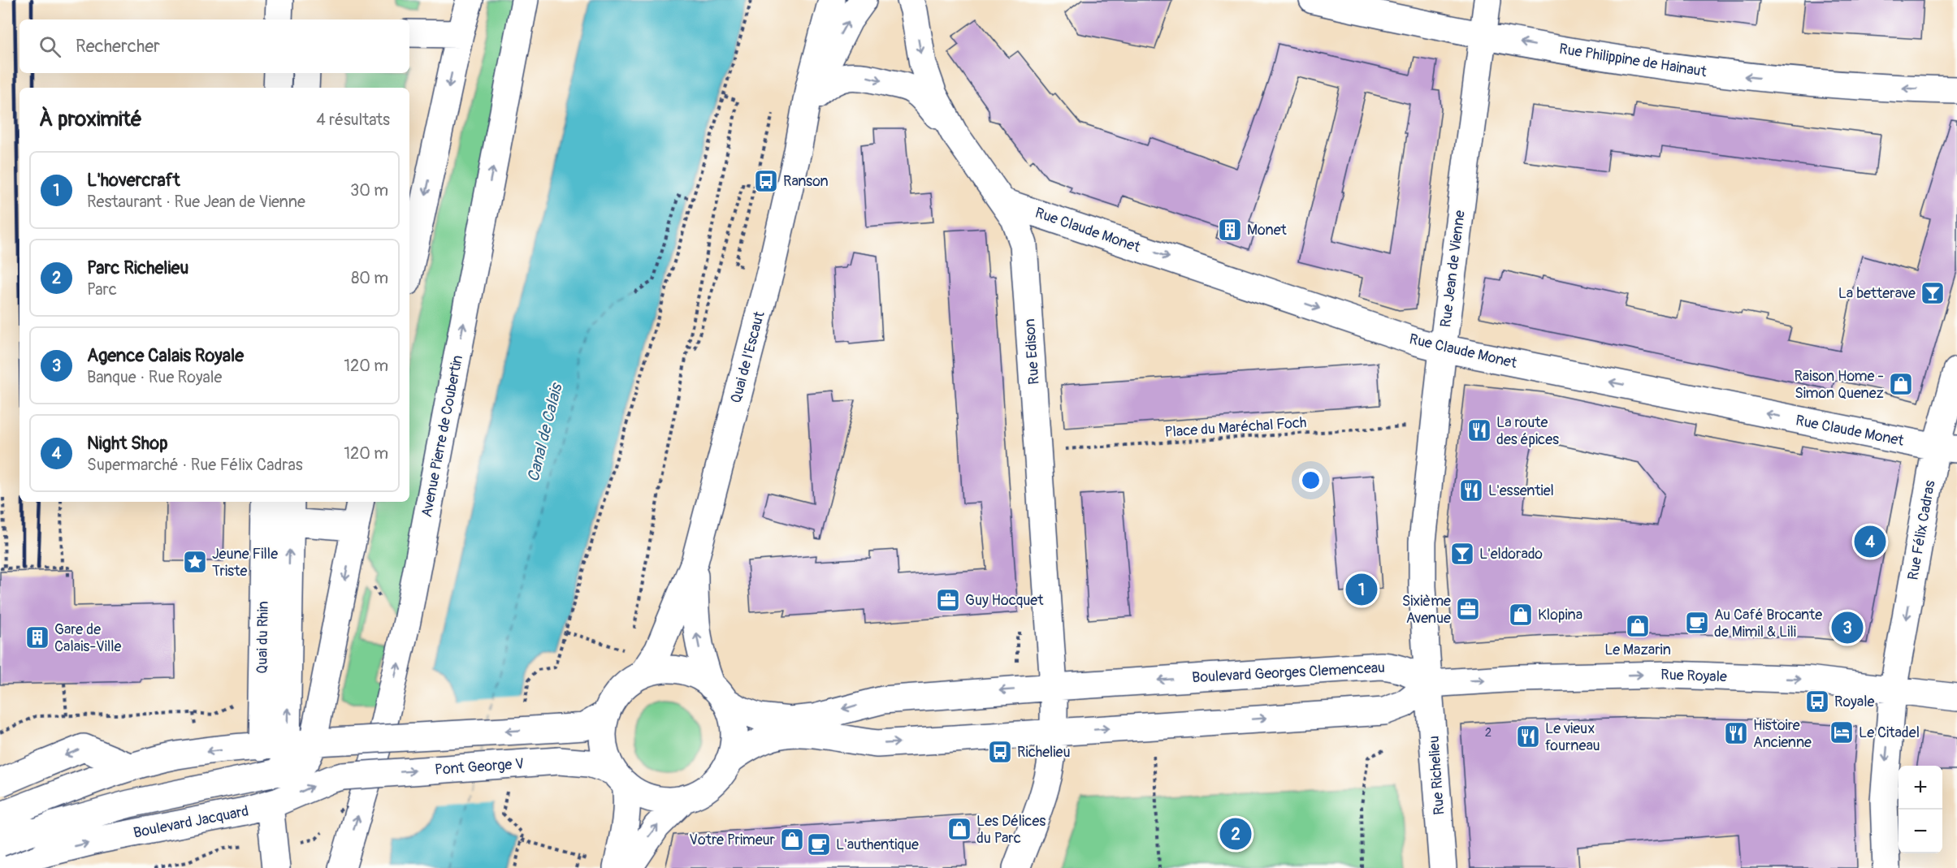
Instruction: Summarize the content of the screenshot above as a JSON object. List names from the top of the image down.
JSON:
{
  "streets": {
    "street": [
      "Rue Philippine de Hainaut",
      "Rue Claude Monet",
      "Rue Jean de Vienne",
      "Rue Edison",
      "Quai de l'Escaut",
      "Avenue Pierre de Coubertin",
      "Rue Félix Cadras",
      "Quai du Rhin",
      "Boulevard Georges Clemenceau",
      "Rue Royale",
      "Pont George V",
      "Rue Richelieu",
      "Boulevard Jacquard"
    ],
    "path": ["Place du Maréchal Foch"]
  },
  "crossings": [
    ["Rue Philippine de Hainaut", "Rue Jean de Vienne"],
    ["Rue Claude Monet", "Rue Jean de Vienne"],
    ["Rue Claude Monet", "Rue Edison"],
    ["Rue Claude Monet", "Rue Félix Cadras"],
    ["Rue Jean de Vienne", "Place du Maréchal Foch"],
    ["Rue Jean de Vienne", "Boulevard Georges Clemenceau"],
    ["Rue Jean de Vienne", "Rue Royale"],
    ["Rue Jean de Vienne", "Rue Richelieu"],
    ["Rue Edison", "Place du Maréchal Foch"],
    ["Rue Edison", "Boulevard Georges Clemenceau"],
    ["Quai de l'Escaut", "Boulevard Georges Clemenceau"],
    ["Quai de l'Escaut", "Pont George V"],
    ["Rue Félix Cadras", "Rue Royale"],
    ["Boulevard Georges Clemenceau", "Rue Royale"],
    ["Boulevard Georges Clemenceau", "Pont George V"],
    ["Boulevard Georges Clemenceau", "Rue Richelieu"],
    ["Rue Royale", "Rue Richelieu"],
    ["Pont George V", "Boulevard Jacquard"]
  ],
  "one_way": ["Rue Philippine de Hainaut", "Rue Félix Cadras", "Rue Royale"],
  "water": ["Canal de Calais"],
  "places": {
    "bus stop": ["Ranson", "Royale", "Richelieu"],
    "building": ["Monet", "Gare de Calais-Ville"],
    "bar": ["La betterave", "L'eldorado"],
    "shop": [
      "Raison Home - Simon Quenez",
      "Klopina",
      "Le Mazarin",
      "Les Délices du Parc",
      "Votre Primeur"
    ],
    "restaurant": [
      "La route des épices",
      "L'essentiel",
      "Histoire Ancienne",
      "Le vieux fourneau"
    ],
    "place": ["Jeune Fille Triste"],
    "office": ["Guy Hocquet", "Sixième Avenue"],
    "cafe": ["Au Café Brocante de Mimil & Lili", "L'authentique"],
    "hotel": ["Le Citadel"]
  },
  "house_numbers": ["2"],
  "page": {
    "search": "Rechercher",
    "heading": ["À proximité", "4 résultats"],
    "list": [
      {
        "mark": "1",
        "name": "L'hovercraft",
        "note": "Restaurant · Rue Jean de Vienne",
        "value": "30 m"
      },
      {
        "mark": "2",
        "name": "Parc Richelieu",
        "note": "Parc",
        "value": "80 m"
      },
      {
        "mark": "3",
        "name": "Agence Calais Royale",
        "note": "Banque · Rue Royale",
        "value": "120 m"
      },
      {
        "mark": "4",
        "name": "Night Shop",
        "note": "Supermarché · Rue Félix Cadras",
        "value": "120 m"
      }
    ],
    "pins": [
      "4",
      "1",
      "3",
      "2"
    ],
    "map_buttons": ["+", "−"]
  }
}
